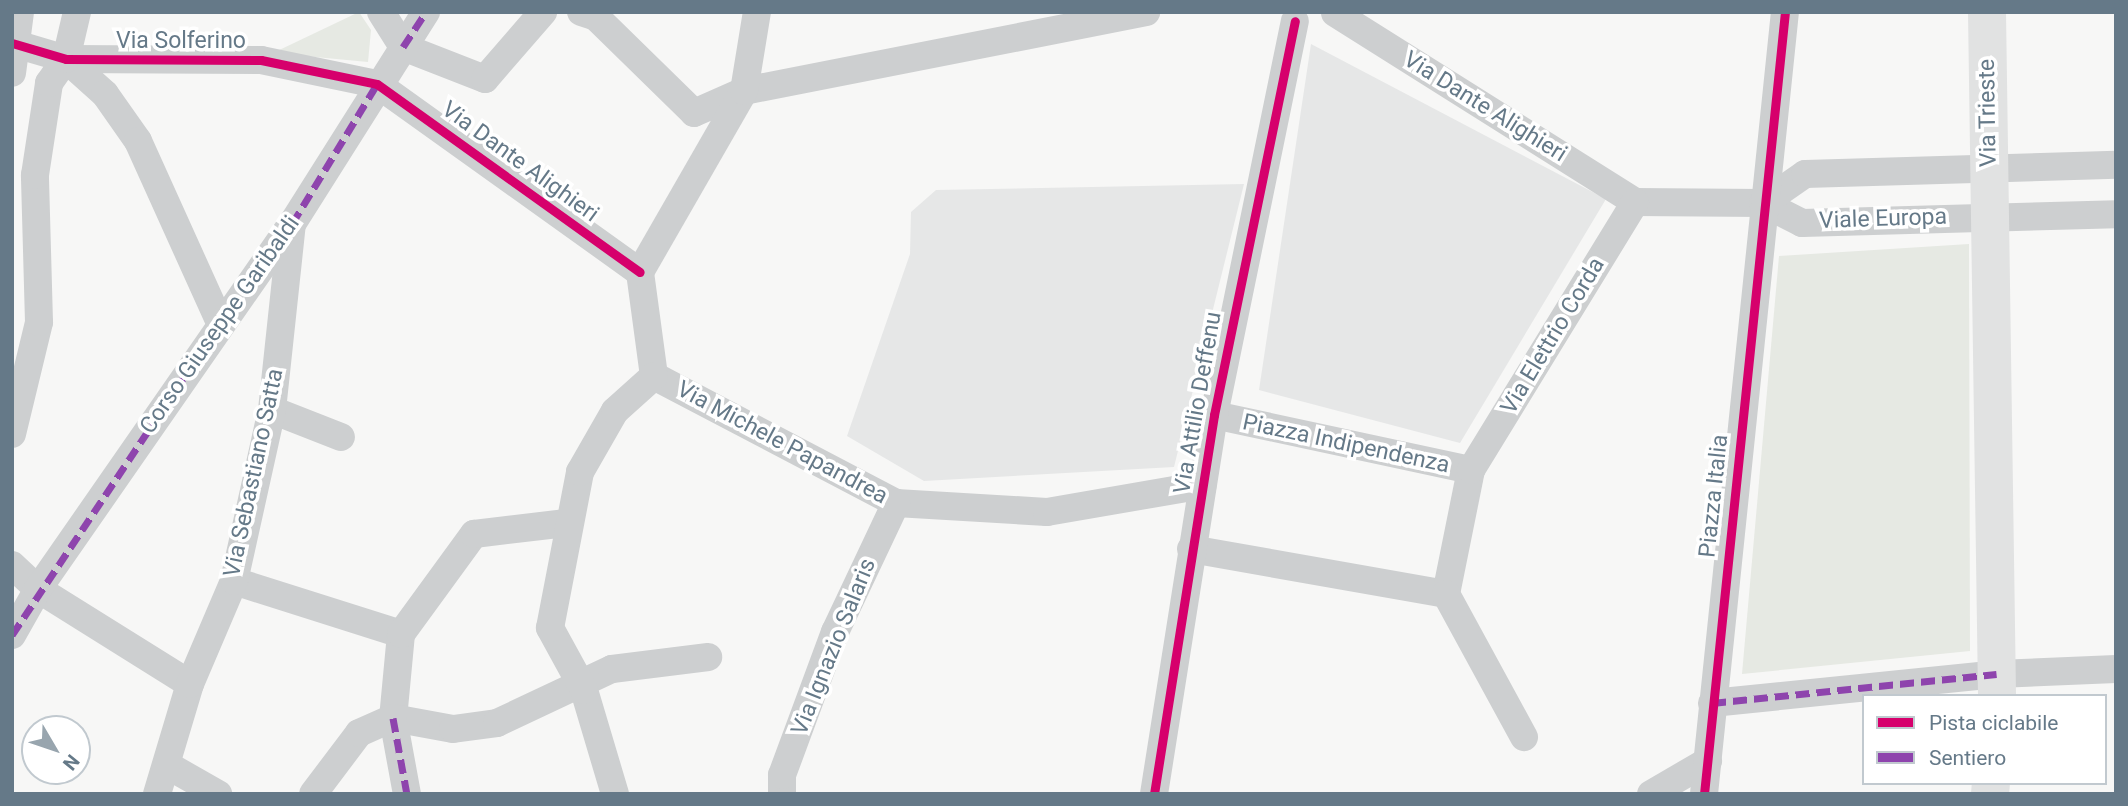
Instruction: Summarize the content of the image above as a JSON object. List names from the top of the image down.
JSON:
{
  "streets": {
    "main road": ["Via Trieste"],
    "street": [
      "Via Solferino",
      "Via Dante Alighieri",
      "Viale Europa",
      "Corso Giuseppe Garibaldi",
      "Via Elettrio Corda",
      "Via Attilio Deffenu",
      "Via Michele Papandrea",
      "Piazza Indipendenza",
      "Via Sebastiano Satta",
      "Piazza Italia",
      "Via Ignazio Salaris"
    ]
  },
  "crossings": [
    ["Via Solferino", "Via Dante Alighieri"],
    ["Via Solferino", "Corso Giuseppe Garibaldi"],
    ["Via Dante Alighieri", "Corso Giuseppe Garibaldi"],
    ["Via Dante Alighieri", "Via Elettrio Corda"],
    ["Via Trieste", "Viale Europa"],
    ["Viale Europa", "Piazza Italia"],
    ["Corso Giuseppe Garibaldi", "Via Sebastiano Satta"],
    ["Via Elettrio Corda", "Piazza Indipendenza"],
    ["Via Attilio Deffenu", "Via Michele Papandrea"],
    ["Via Attilio Deffenu", "Piazza Indipendenza"],
    ["Via Michele Papandrea", "Via Ignazio Salaris"]
  ],
  "legend": ["Pista ciclabile", "Sentiero"],
  "north": "bottom right"
}
